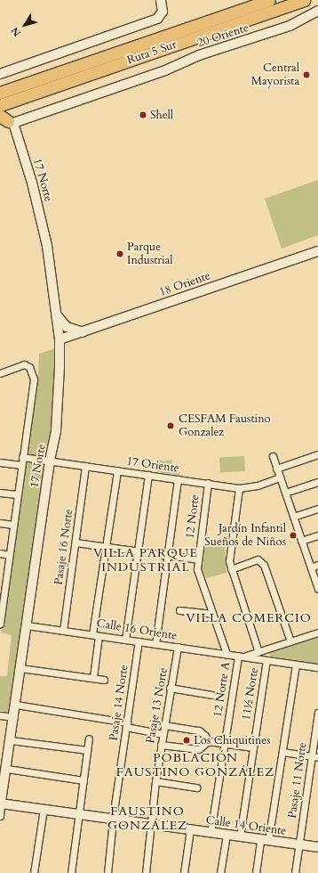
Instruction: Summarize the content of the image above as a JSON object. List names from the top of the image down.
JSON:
{
  "streets": {
    "highway": ["Ruta 5 Sur"],
    "street": [
      "20 Oriente",
      "17 Norte",
      "18 Oriente",
      "17 Oriente",
      "12 Norte",
      "Pasaje 16 Norte",
      "Calle 16 Oriente",
      "12 Norte A",
      "11½ Norte",
      "Pasaje 14 Norte",
      "Pasaje 13 Norte",
      "Pasaje 11 Norte",
      "Calle 14 Oriente"
    ]
  },
  "crossings": [
    ["20 Oriente", "17 Norte"],
    ["17 Norte", "18 Oriente"],
    ["17 Norte", "17 Oriente"],
    ["17 Norte", "Calle 16 Oriente"],
    ["17 Norte", "Calle 14 Oriente"],
    ["17 Oriente", "12 Norte"],
    ["17 Oriente", "Pasaje 16 Norte"],
    ["12 Norte", "Calle 16 Oriente"],
    ["Pasaje 16 Norte", "Calle 16 Oriente"],
    ["Calle 16 Oriente", "12 Norte A"],
    ["Calle 16 Oriente", "11½ Norte"],
    ["Calle 16 Oriente", "Pasaje 14 Norte"],
    ["Calle 16 Oriente", "Pasaje 13 Norte"],
    ["12 Norte A", "Calle 14 Oriente"],
    ["11½ Norte", "Calle 14 Oriente"],
    ["Pasaje 14 Norte", "Calle 14 Oriente"],
    ["Pasaje 13 Norte", "Calle 14 Oriente"],
    ["Pasaje 11 Norte", "Calle 14 Oriente"]
  ],
  "districts": [
    "VILLA PARQUE INDUSTRIAL",
    "VILLA COMERCIO",
    "POBLACIÓN FAUSTINO GONZÁLEZ",
    "FAUSTINO GONZÁLEZ"
  ],
  "places": [
    "Central Mayorista",
    "Shell",
    "Parque Industrial",
    "CESFAM Faustino Gonzalez",
    "Jardín Infantil Sueños de Niños",
    "Los Chiquitines"
  ],
  "north": "bottom left"
}
